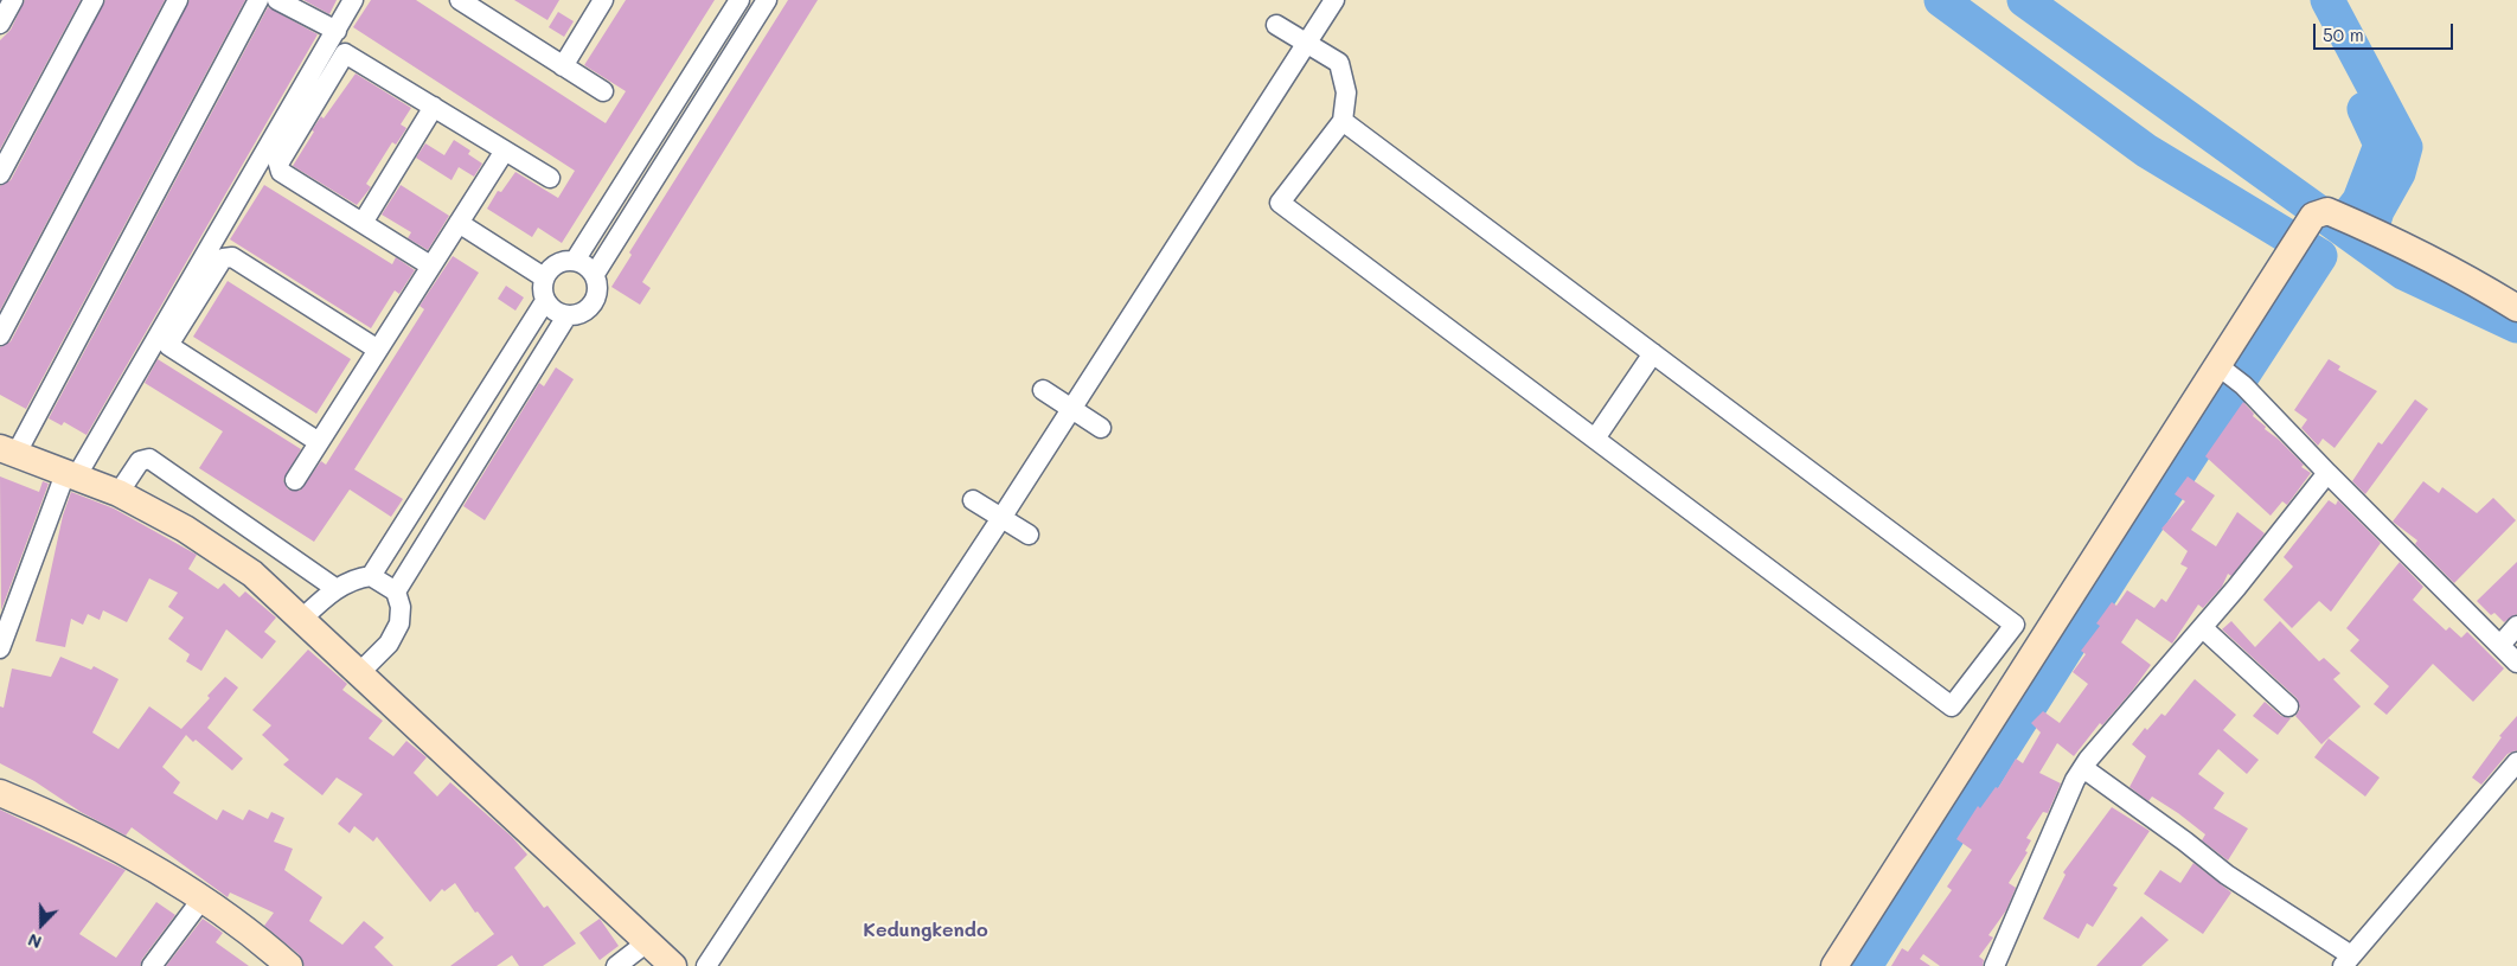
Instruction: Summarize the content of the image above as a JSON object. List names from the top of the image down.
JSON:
{
  "districts": ["Kedungkendo"],
  "scale_bar": "50 m",
  "north": "bottom"
}
